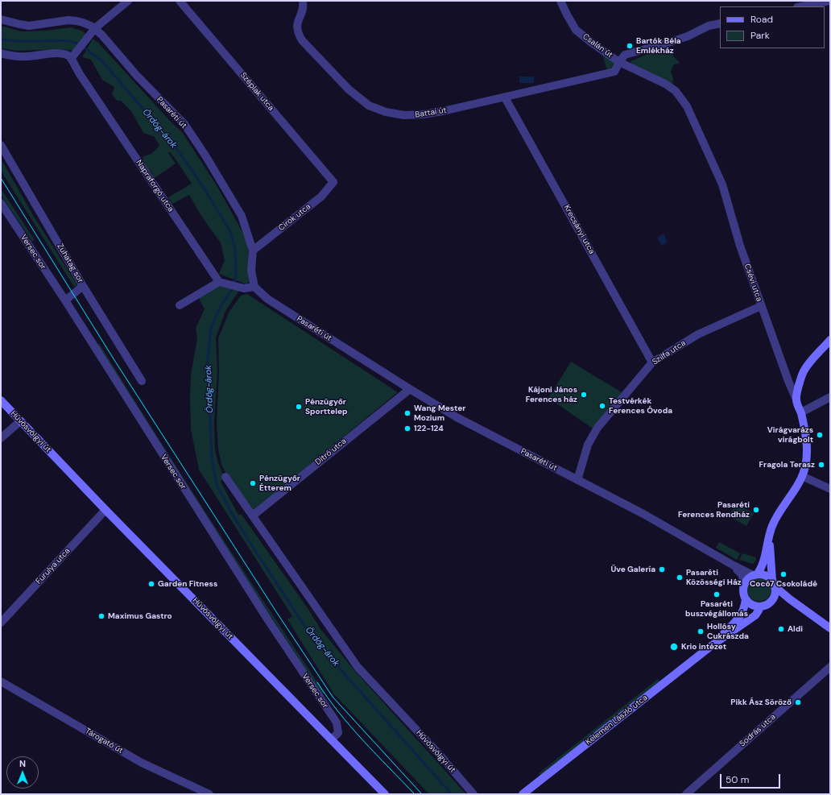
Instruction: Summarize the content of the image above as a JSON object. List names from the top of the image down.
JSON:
{
  "streets": {
    "street": [
      "Csalán út",
      "Széplak utca",
      "Pasaréti út",
      "Battai út",
      "Napraforgó utca",
      "Cirok utca",
      "Krecsányi utca",
      "Versec sor",
      "Zuhatag sor",
      "Csévi utca",
      "Szilfa utca",
      "Hűvösvölgyi út",
      "Ditró utca",
      "Furulya utca",
      "Kelemen László utca",
      "Sodrás utca",
      "Tárogató út"
    ]
  },
  "crossings": [
    ["Csalán út", "Battai út"],
    ["Csalán út", "Csévi utca"],
    ["Széplak utca", "Cirok utca"],
    ["Pasaréti út", "Cirok utca"],
    ["Pasaréti út", "Csévi utca"],
    ["Pasaréti út", "Szilfa utca"],
    ["Pasaréti út", "Ditró utca"],
    ["Pasaréti út", "Kelemen László utca"],
    ["Battai út", "Krecsányi utca"],
    ["Battai út", "Csévi utca"],
    ["Krecsányi utca", "Szilfa utca"],
    ["Versec sor", "Hűvösvölgyi út"],
    ["Csévi utca", "Szilfa utca"],
    ["Csévi utca", "Kelemen László utca"],
    ["Hűvösvölgyi út", "Ditró utca"],
    ["Hűvösvölgyi út", "Furulya utca"]
  ],
  "water": ["Ördög-árok"],
  "places": [
    "Bartók Béla Emlékház",
    "Kájoni János Ferences ház",
    "Testvérkék Ferences Óvoda",
    "Pénzügyőr Sporttelep",
    "Wang Mester Mozium",
    "122-124",
    "Virágvarázs virágbolt",
    "Fragola Terasz",
    "Pénzügyőr Étterem",
    "Pasaréti Ferences Rendház",
    "Üve Galería",
    "Cocó7 Csokoládé",
    "Pasaréti Közösségi Ház",
    "Garden Fitness",
    "Pasaréti buszvégállomás",
    "Maximus Gastro",
    "Aldi",
    "Hollósy Cukrászda",
    "Krio intézet",
    "Pikk Ász Söröző"
  ],
  "legend": ["Road", "Park"],
  "scale_bar": "50 m",
  "north": "top"
}
